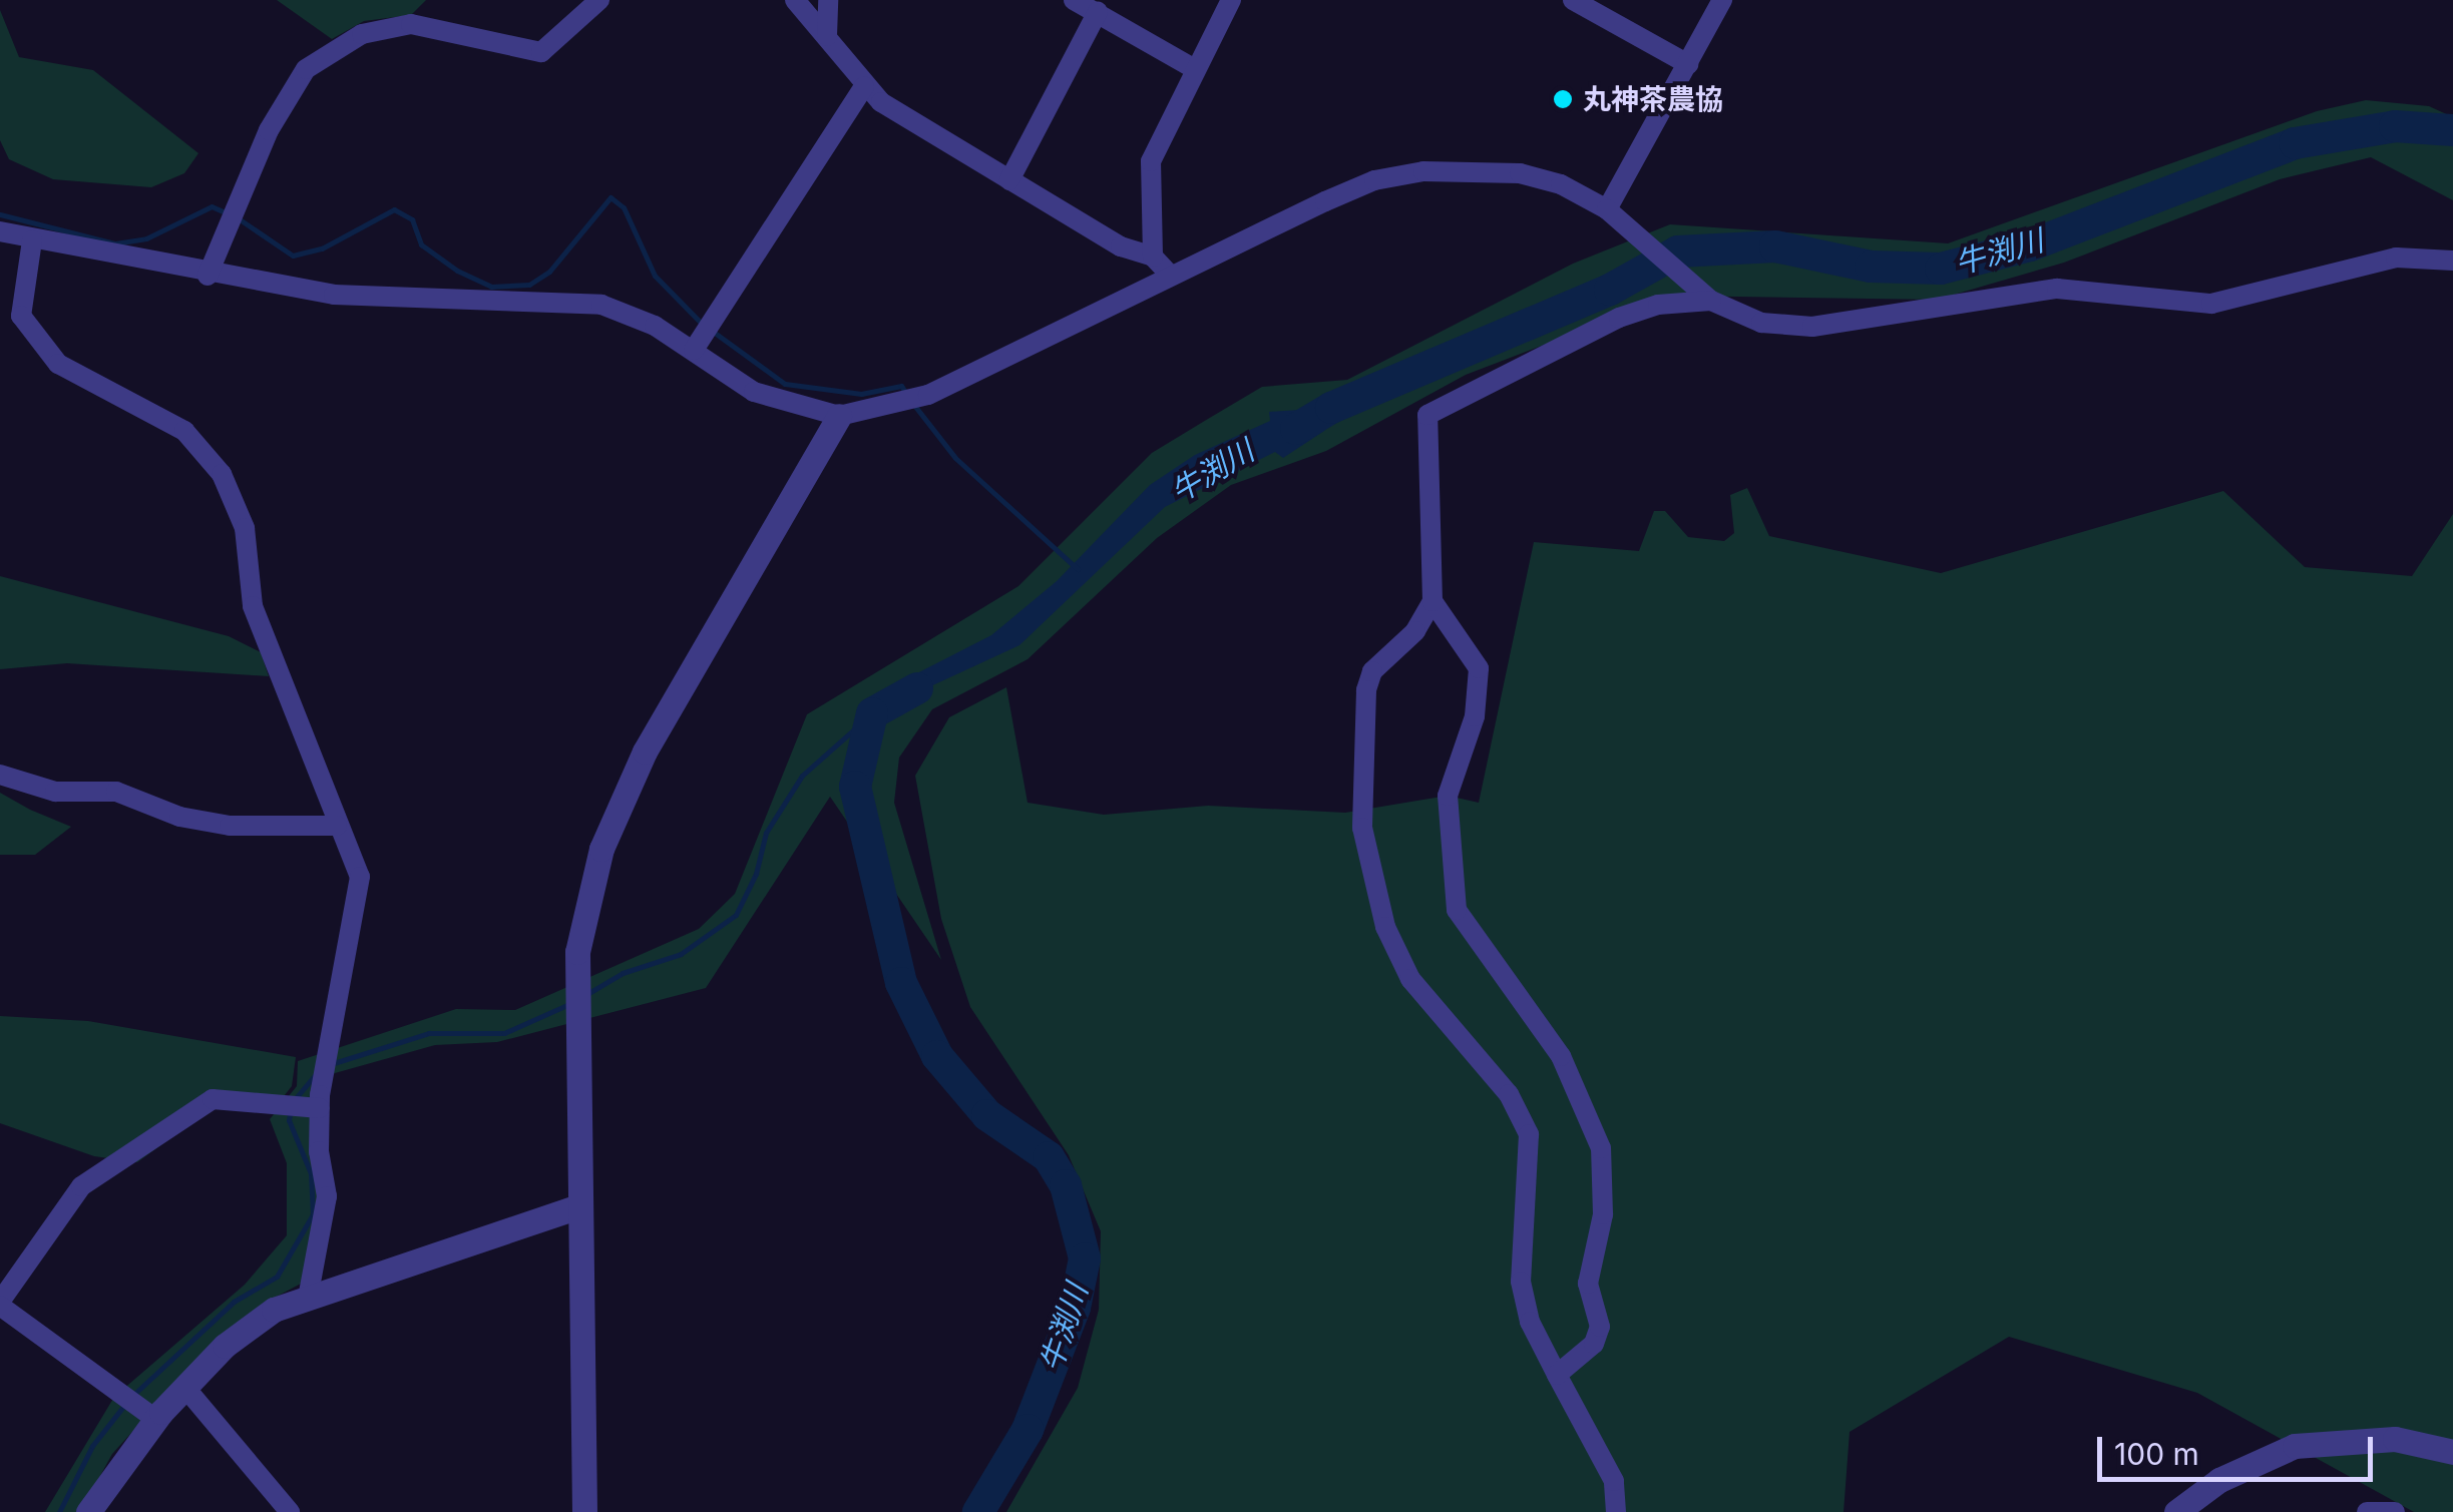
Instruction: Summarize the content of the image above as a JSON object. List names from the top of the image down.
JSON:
{
  "water": ["牛渕川"],
  "places": ["丸神茶農協"],
  "scale_bar": "100 m"
}
